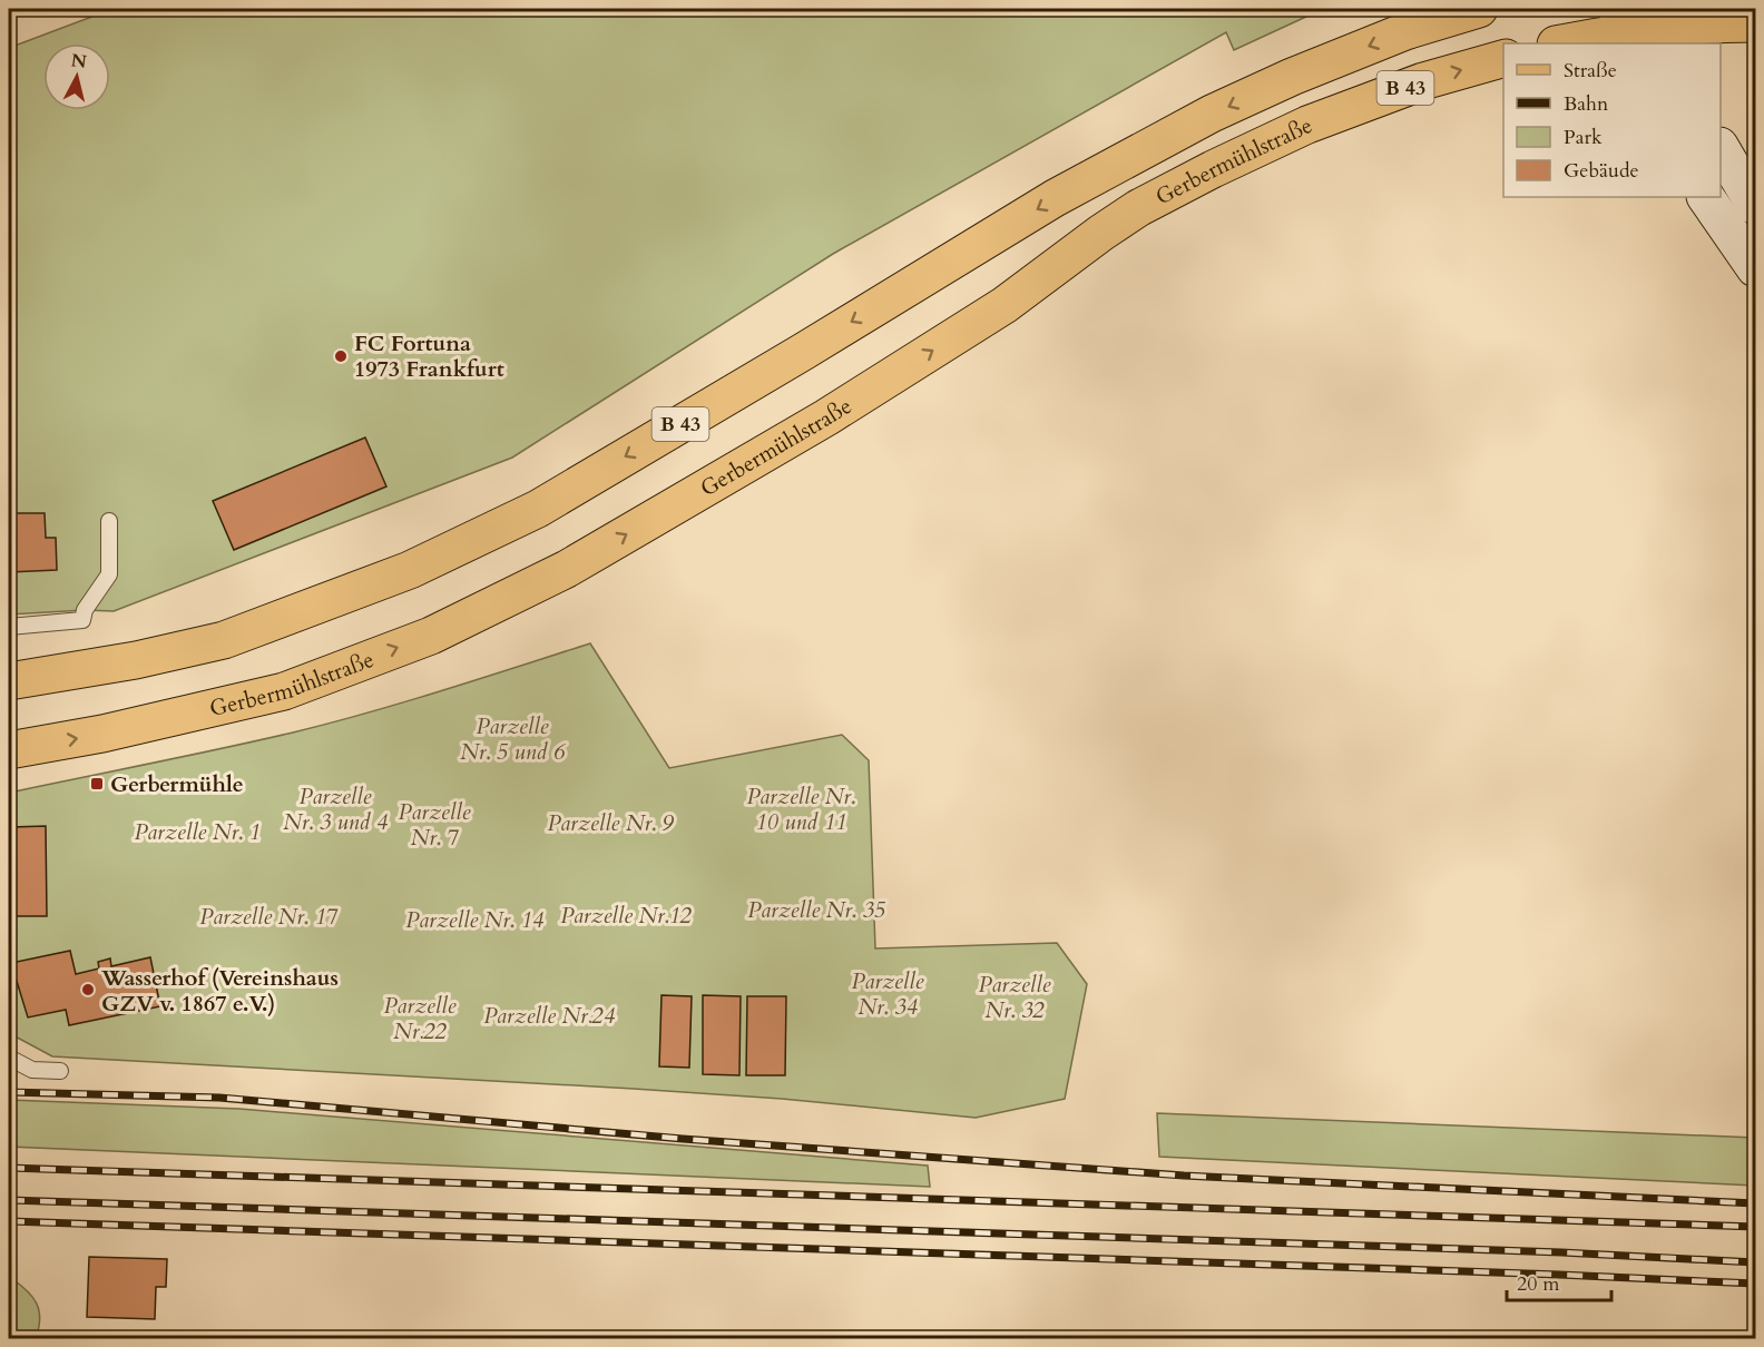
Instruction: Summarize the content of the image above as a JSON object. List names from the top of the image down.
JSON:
{
  "streets": {
    "main road": ["B 43", "Gerbermühlstraße"]
  },
  "parks": [
    "Parzelle Nr. 5 und 6",
    "Parzelle Nr. 3 und 4",
    "Parzelle Nr. 10 und 11",
    "Parzelle Nr. 7",
    "Parzelle Nr. 9",
    "Parzelle Nr. 1",
    "Parzelle Nr. 35",
    "Parzelle Nr.12",
    "Parzelle Nr. 17",
    "Parzelle Nr. 14",
    "Parzelle Nr. 34",
    "Parzelle Nr. 32",
    "Parzelle Nr.22",
    "Parzelle Nr.24"
  ],
  "places": {
    "other": ["FC Fortuna 1973 Frankfurt", "Wasserhof (Vereinshaus GZV v. 1867 e.V.)"],
    "transit": ["Gerbermühle"]
  },
  "legend": [
    "Straße",
    "Bahn",
    "Park",
    "Gebäude"
  ],
  "scale_bar": "20 m",
  "north": "top"
}
